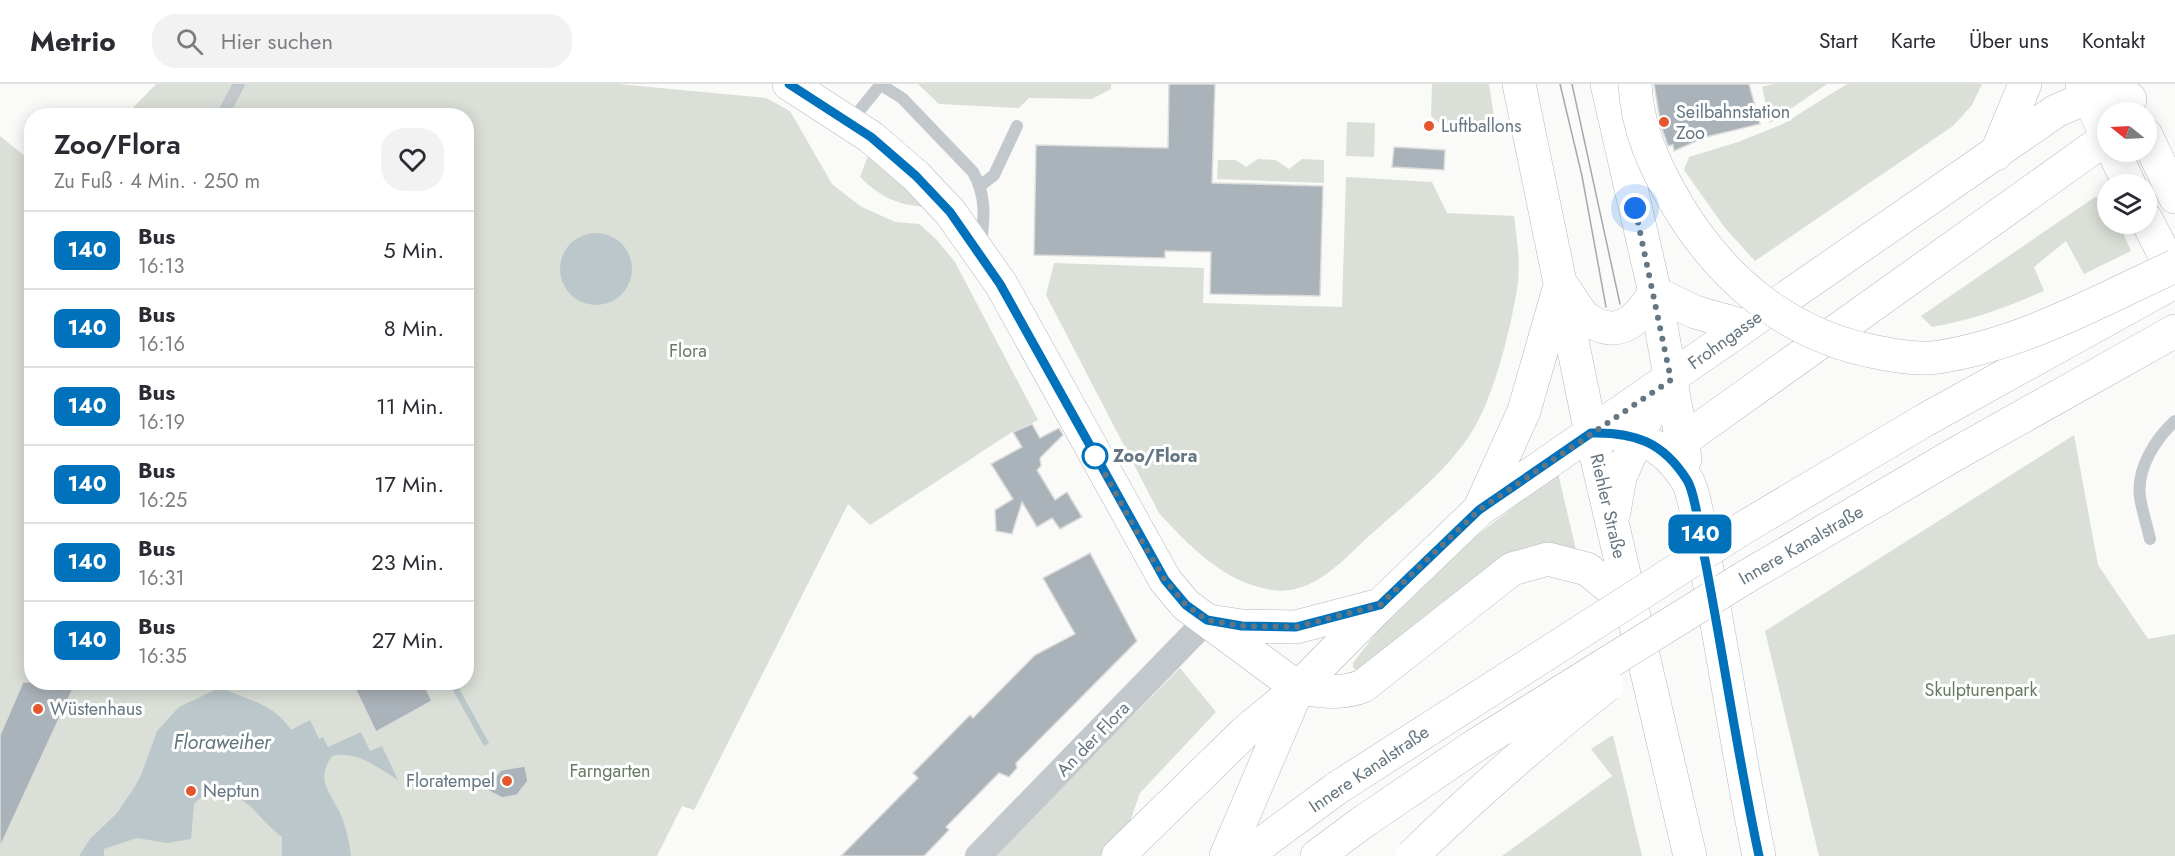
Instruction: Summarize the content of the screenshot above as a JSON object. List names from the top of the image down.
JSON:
{
  "streets": {
    "main road": ["Frohngasse", "Riehler Straße", "Innere Kanalstraße"],
    "street": ["An der Flora"]
  },
  "crossings": [
    ["Frohngasse", "Riehler Straße"]
  ],
  "water": ["Floraweiher"],
  "parks": ["Flora", "Skulpturenpark", "Farngarten"],
  "places": [
    "Seilbahnstation Zoo",
    "Luftballons",
    "Zoo/Flora",
    "Wüstenhaus",
    "Floratempel",
    "Neptun"
  ],
  "lines": ["bus line 140"],
  "north": "left",
  "page": {
    "header": "Metrio",
    "search": "Hier suchen",
    "nav": [
      "Start",
      "Karte",
      "Über uns",
      "Kontakt"
    ],
    "on_map": "140",
    "heading": ["Zoo/Flora", "Zu Fuß · 4 Min. · 250 m"],
    "list": [
      {
        "mark": "140",
        "name": "Bus",
        "note": "16:13",
        "value": "5 Min."
      },
      {
        "mark": "140",
        "name": "Bus",
        "note": "16:16",
        "value": "8 Min."
      },
      {
        "mark": "140",
        "name": "Bus",
        "note": "16:19",
        "value": "11 Min."
      },
      {
        "mark": "140",
        "name": "Bus",
        "note": "16:25",
        "value": "17 Min."
      },
      {
        "mark": "140",
        "name": "Bus",
        "note": "16:31",
        "value": "23 Min."
      },
      {
        "mark": "140",
        "name": "Bus",
        "note": "16:35",
        "value": "27 Min."
      }
    ]
  }
}
